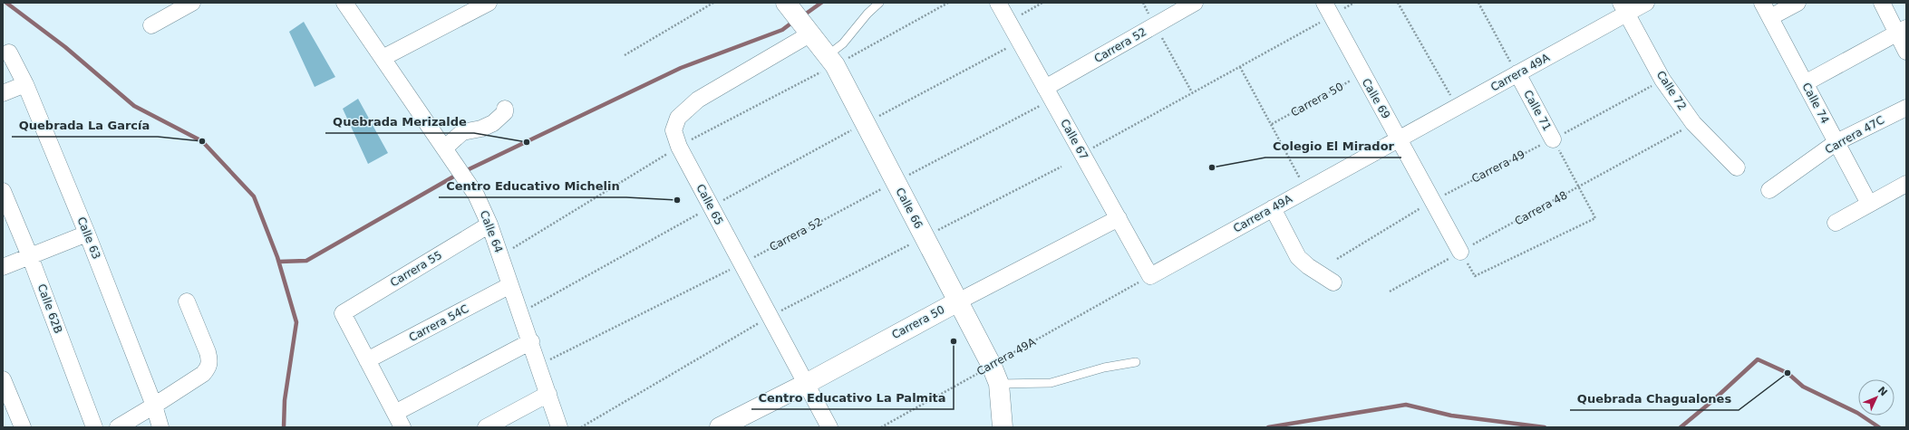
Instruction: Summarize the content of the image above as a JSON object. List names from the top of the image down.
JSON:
{
  "streets": {
    "street": [
      "Carrera 52",
      "Carrera 49A",
      "Calle 72",
      "Calle 69",
      "Carrera 50",
      "Calle 74",
      "Calle 71",
      "Carrera 47C",
      "Calle 67",
      "Calle 65",
      "Calle 66",
      "Calle 64",
      "Calle 63",
      "Carrera 55",
      "Calle 62B",
      "Carrera 54C"
    ],
    "path": ["Carrera 49", "Carrera 48"]
  },
  "crossings": [
    ["Carrera 52", "Calle 67"],
    ["Carrera 52", "Calle 65"],
    ["Carrera 52", "Calle 66"],
    ["Carrera 52", "Calle 64"],
    ["Carrera 49A", "Calle 72"],
    ["Carrera 49A", "Calle 69"],
    ["Carrera 49A", "Calle 71"],
    ["Carrera 49A", "Calle 67"],
    ["Carrera 49A", "Calle 66"],
    ["Calle 72", "Carrera 49"],
    ["Calle 72", "Carrera 48"],
    ["Calle 69", "Carrera 50"],
    ["Calle 69", "Carrera 49"],
    ["Calle 69", "Carrera 48"],
    ["Carrera 50", "Calle 67"],
    ["Carrera 50", "Calle 65"],
    ["Carrera 50", "Calle 66"],
    ["Calle 74", "Carrera 47C"],
    ["Calle 71", "Carrera 49"],
    ["Calle 71", "Carrera 48"],
    ["Calle 65", "Calle 66"],
    ["Calle 64", "Carrera 55"],
    ["Calle 64", "Carrera 54C"],
    ["Carrera 55", "Carrera 54C"]
  ],
  "places": [
    "Quebrada La García",
    "Quebrada Merizalde",
    "Colegio El Mirador",
    "Centro Educativo Michelin",
    "Centro Educativo La Palmita",
    "Quebrada Chagualones"
  ],
  "north": "top right"
}
